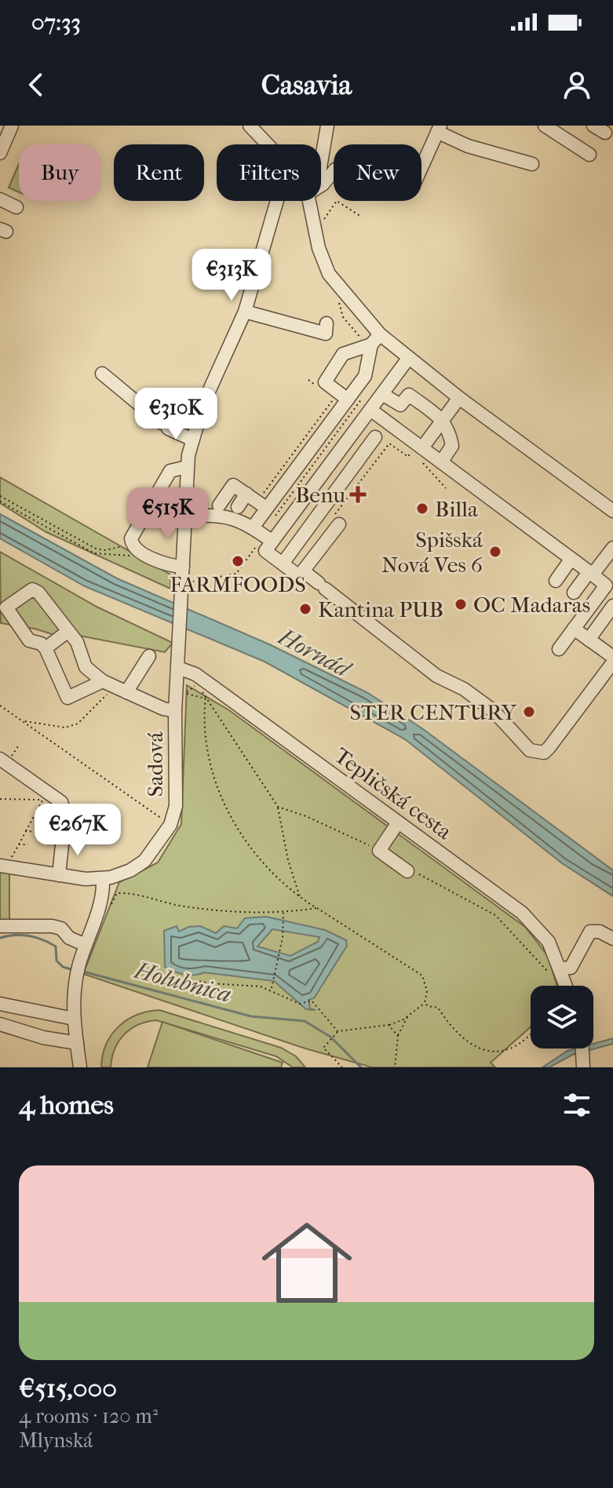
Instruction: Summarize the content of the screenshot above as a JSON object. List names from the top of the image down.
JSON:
{
  "streets": {
    "street": ["Sadová", "Tepličská cesta"]
  },
  "crossings": [
    ["Sadová", "Tepličská cesta"]
  ],
  "water": ["Hornád", "Holubnica"],
  "places": {
    "health": ["Benu"],
    "other": [
      "Billa",
      "Spišská Nová Ves 6",
      "FARMFOODS",
      "OC Madaras",
      "Kantina PUB",
      "STER CENTURY"
    ]
  },
  "page": {
    "status": "07:33",
    "header": "Casavia",
    "chip": [
      "Buy",
      "Rent",
      "Filters",
      "New"
    ],
    "price": [
      "€313K",
      "€310K",
      "€515K",
      "€267K"
    ],
    "heading": "4 homes",
    "list": [
      {
        "name": "€515,000",
        "note": "4 rooms · 120 m² · Mlynská"
      }
    ]
  }
}
